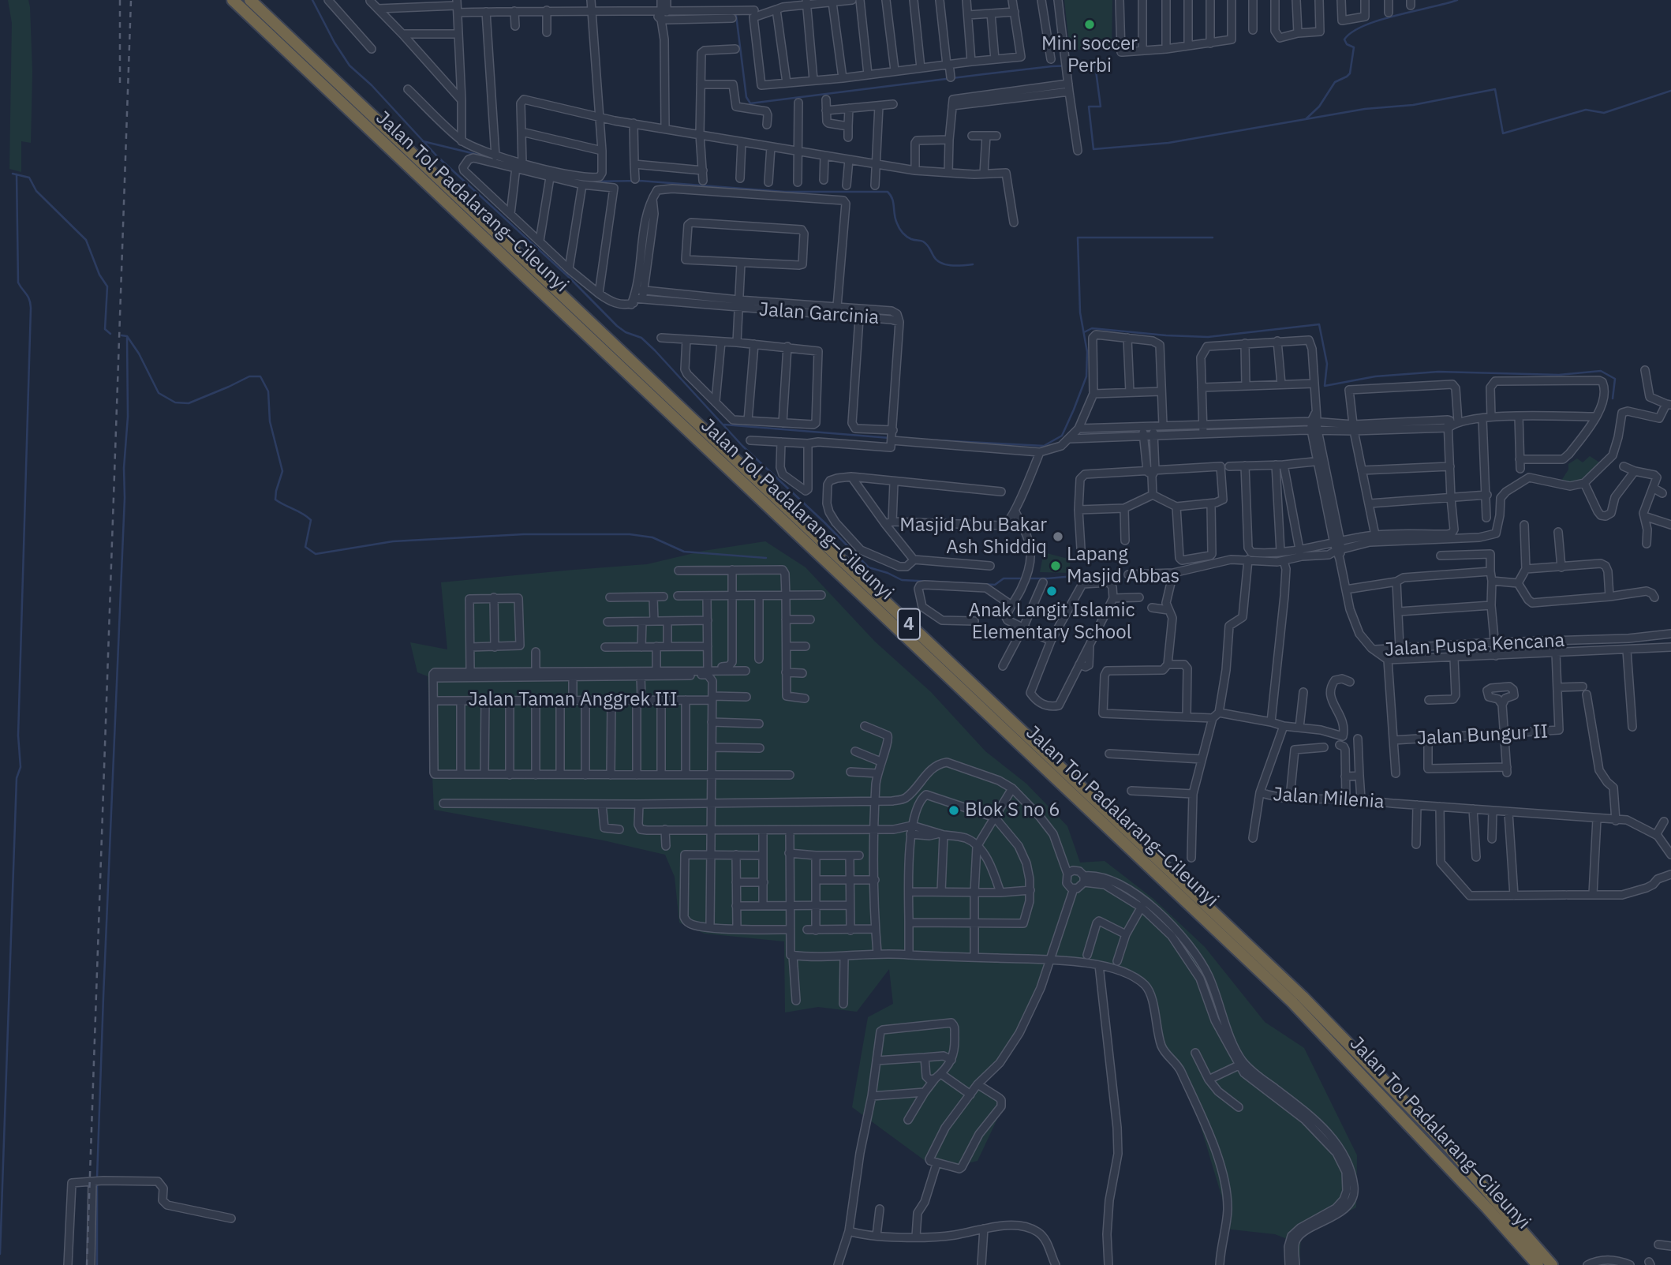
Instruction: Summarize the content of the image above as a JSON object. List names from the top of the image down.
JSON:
{
  "streets": {
    "highway": ["Jalan Tol Padalarang–Cileunyi", "4"],
    "street": [
      "Jalan Garcinia",
      "Jalan Puspa Kencana",
      "Jalan Taman Anggrek III",
      "Jalan Bungur II",
      "Jalan Milenia"
    ]
  },
  "crossings": [
    ["Jalan Puspa Kencana", "Jalan Bungur II"]
  ],
  "places": [
    "Mini soccer Perbi",
    "Masjid Abu Bakar Ash Shiddiq",
    "Lapang Masjid Abbas",
    "Anak Langit Islamic Elementary School",
    "Blok S no 6"
  ]
}
